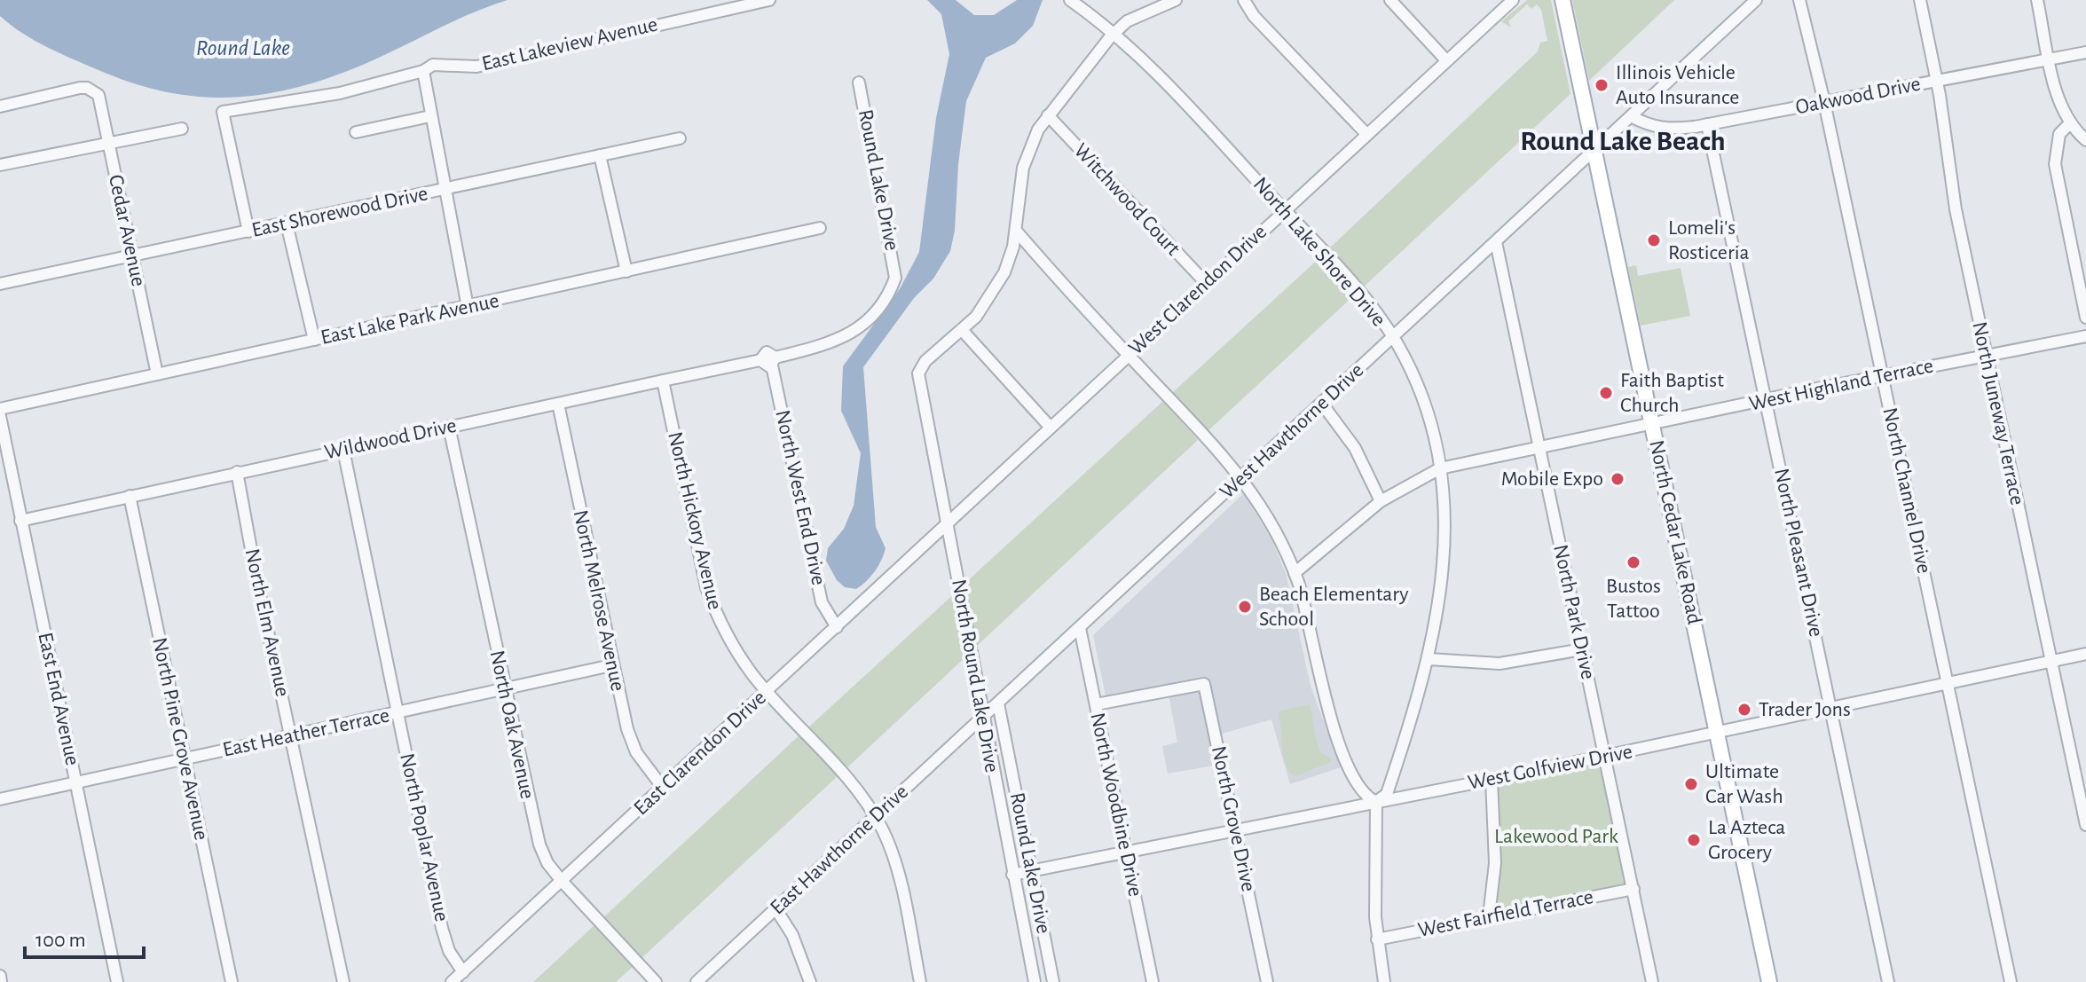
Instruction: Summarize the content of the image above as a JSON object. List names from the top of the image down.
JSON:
{
  "streets": {
    "main road": ["North Cedar Lake Road"],
    "street": [
      "East Lakeview Avenue",
      "Oakwood Drive",
      "Round Lake Drive",
      "Witchwood Court",
      "East Shorewood Drive",
      "Cedar Avenue",
      "North Lake Shore Drive",
      "West Clarendon Drive",
      "East Lake Park Avenue",
      "West Highland Terrace",
      "North Juneway Terrace",
      "West Hawthorne Drive",
      "Wildwood Drive",
      "North Channel Drive",
      "North West End Drive",
      "North Hickory Avenue",
      "North Pleasant Drive",
      "North Melrose Avenue",
      "North Park Drive",
      "North Elm Avenue",
      "North Round Lake Drive",
      "East End Avenue",
      "North Oak Avenue",
      "East Heather Terrace",
      "North Pine Grove Avenue",
      "East Clarendon Drive",
      "West Golfview Drive",
      "North Woodbine Drive",
      "North Grove Drive",
      "North Poplar Avenue",
      "East Hawthorne Drive",
      "West Fairfield Terrace"
    ]
  },
  "crossings": [
    ["East Lakeview Avenue", "East Shorewood Drive"],
    ["Oakwood Drive", "North Juneway Terrace"],
    ["Oakwood Drive", "West Hawthorne Drive"],
    ["Oakwood Drive", "North Channel Drive"],
    ["Oakwood Drive", "North Pleasant Drive"],
    ["Round Lake Drive", "West Hawthorne Drive"],
    ["Round Lake Drive", "Wildwood Drive"],
    ["Round Lake Drive", "West Golfview Drive"],
    ["Witchwood Court", "West Clarendon Drive"],
    ["East Shorewood Drive", "Cedar Avenue"],
    ["Cedar Avenue", "East Lake Park Avenue"],
    ["North Lake Shore Drive", "West Clarendon Drive"],
    ["North Lake Shore Drive", "West Highland Terrace"],
    ["North Lake Shore Drive", "West Hawthorne Drive"],
    ["North Lake Shore Drive", "West Golfview Drive"],
    ["West Clarendon Drive", "North Round Lake Drive"],
    ["West Clarendon Drive", "East Clarendon Drive"],
    ["West Highland Terrace", "North Juneway Terrace"],
    ["West Highland Terrace", "North Channel Drive"],
    ["West Highland Terrace", "North Cedar Lake Road"],
    ["West Highland Terrace", "North Pleasant Drive"],
    ["West Highland Terrace", "North Park Drive"],
    ["North Juneway Terrace", "West Golfview Drive"],
    ["West Hawthorne Drive", "North Cedar Lake Road"],
    ["West Hawthorne Drive", "North Park Drive"],
    ["West Hawthorne Drive", "North Round Lake Drive"],
    ["West Hawthorne Drive", "North Woodbine Drive"],
    ["West Hawthorne Drive", "East Hawthorne Drive"],
    ["Wildwood Drive", "North West End Drive"],
    ["Wildwood Drive", "North Hickory Avenue"],
    ["Wildwood Drive", "North Melrose Avenue"],
    ["Wildwood Drive", "North Elm Avenue"],
    ["Wildwood Drive", "East End Avenue"],
    ["Wildwood Drive", "North Oak Avenue"],
    ["Wildwood Drive", "North Pine Grove Avenue"],
    ["Wildwood Drive", "North Poplar Avenue"],
    ["North Channel Drive", "West Golfview Drive"],
    ["North West End Drive", "East Clarendon Drive"],
    ["North Hickory Avenue", "East Clarendon Drive"],
    ["North Hickory Avenue", "East Hawthorne Drive"],
    ["North Cedar Lake Road", "West Golfview Drive"],
    ["North Pleasant Drive", "West Golfview Drive"],
    ["North Melrose Avenue", "East Heather Terrace"],
    ["North Melrose Avenue", "East Clarendon Drive"],
    ["North Park Drive", "West Golfview Drive"],
    ["North Park Drive", "West Fairfield Terrace"],
    ["North Elm Avenue", "East Heather Terrace"],
    ["North Round Lake Drive", "East Clarendon Drive"],
    ["North Round Lake Drive", "West Golfview Drive"],
    ["North Round Lake Drive", "East Hawthorne Drive"],
    ["East End Avenue", "East Heather Terrace"],
    ["North Oak Avenue", "East Heather Terrace"],
    ["North Oak Avenue", "East Clarendon Drive"],
    ["East Heather Terrace", "North Pine Grove Avenue"],
    ["East Heather Terrace", "North Poplar Avenue"],
    ["East Clarendon Drive", "North Poplar Avenue"],
    ["West Golfview Drive", "North Woodbine Drive"],
    ["West Golfview Drive", "North Grove Drive"],
    ["North Woodbine Drive", "North Grove Drive"]
  ],
  "districts": ["Round Lake Beach"],
  "water": ["Round Lake"],
  "parks": ["Lakewood Park"],
  "places": [
    "Illinois Vehicle Auto Insurance",
    "Lomeli's Rosticeria",
    "Faith Baptist Church",
    "Mobile Expo",
    "Bustos Tattoo",
    "Beach Elementary School",
    "Trader Jons",
    "Ultimate Car Wash",
    "La Azteca Grocery"
  ],
  "scale_bar": "100 m"
}
